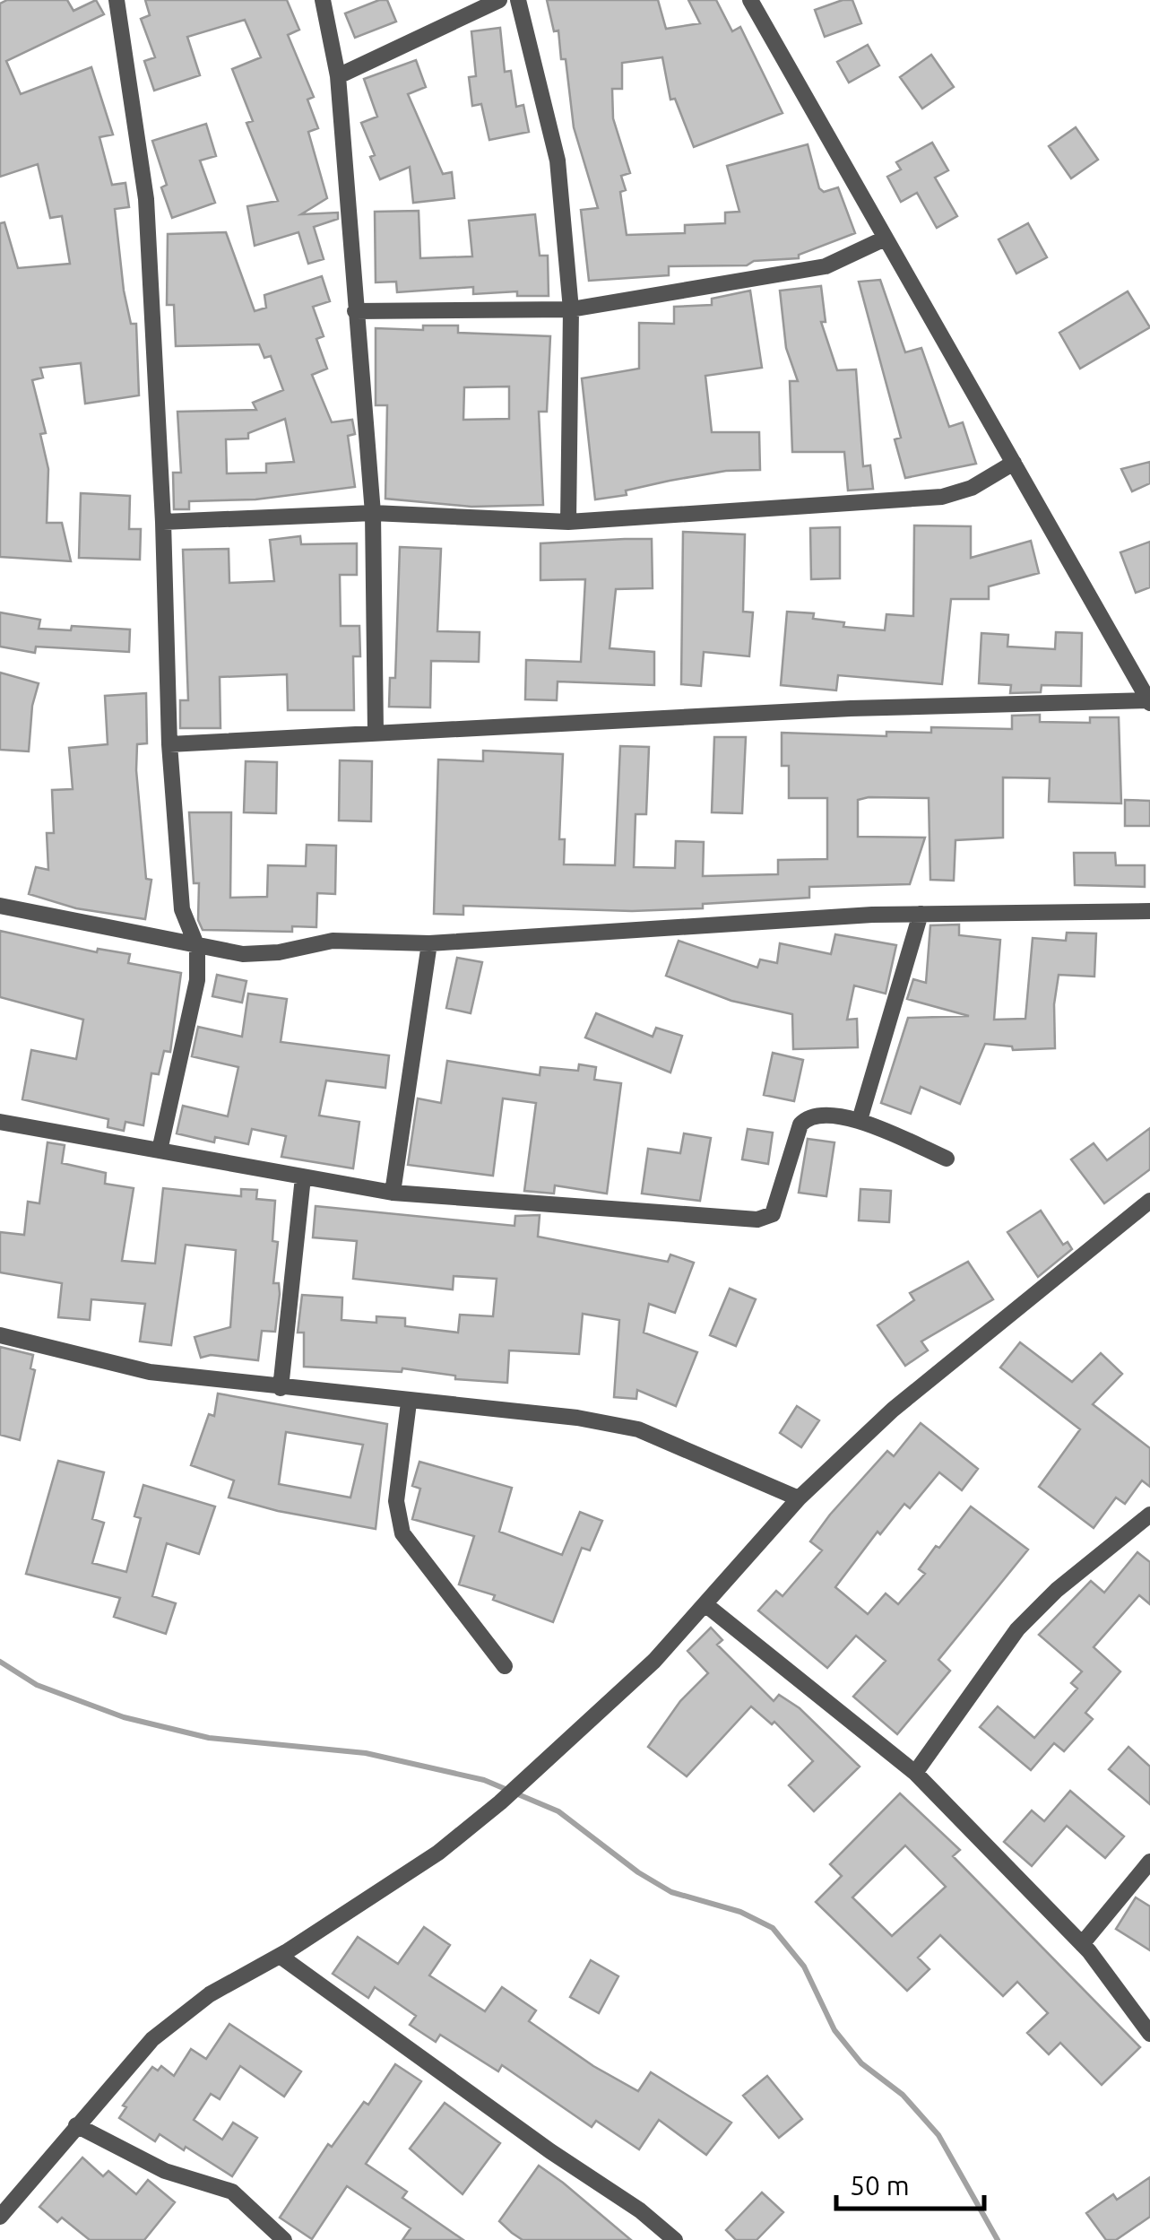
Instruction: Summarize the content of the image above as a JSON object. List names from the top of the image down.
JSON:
{
  "scale_bar": "50 m"
}
